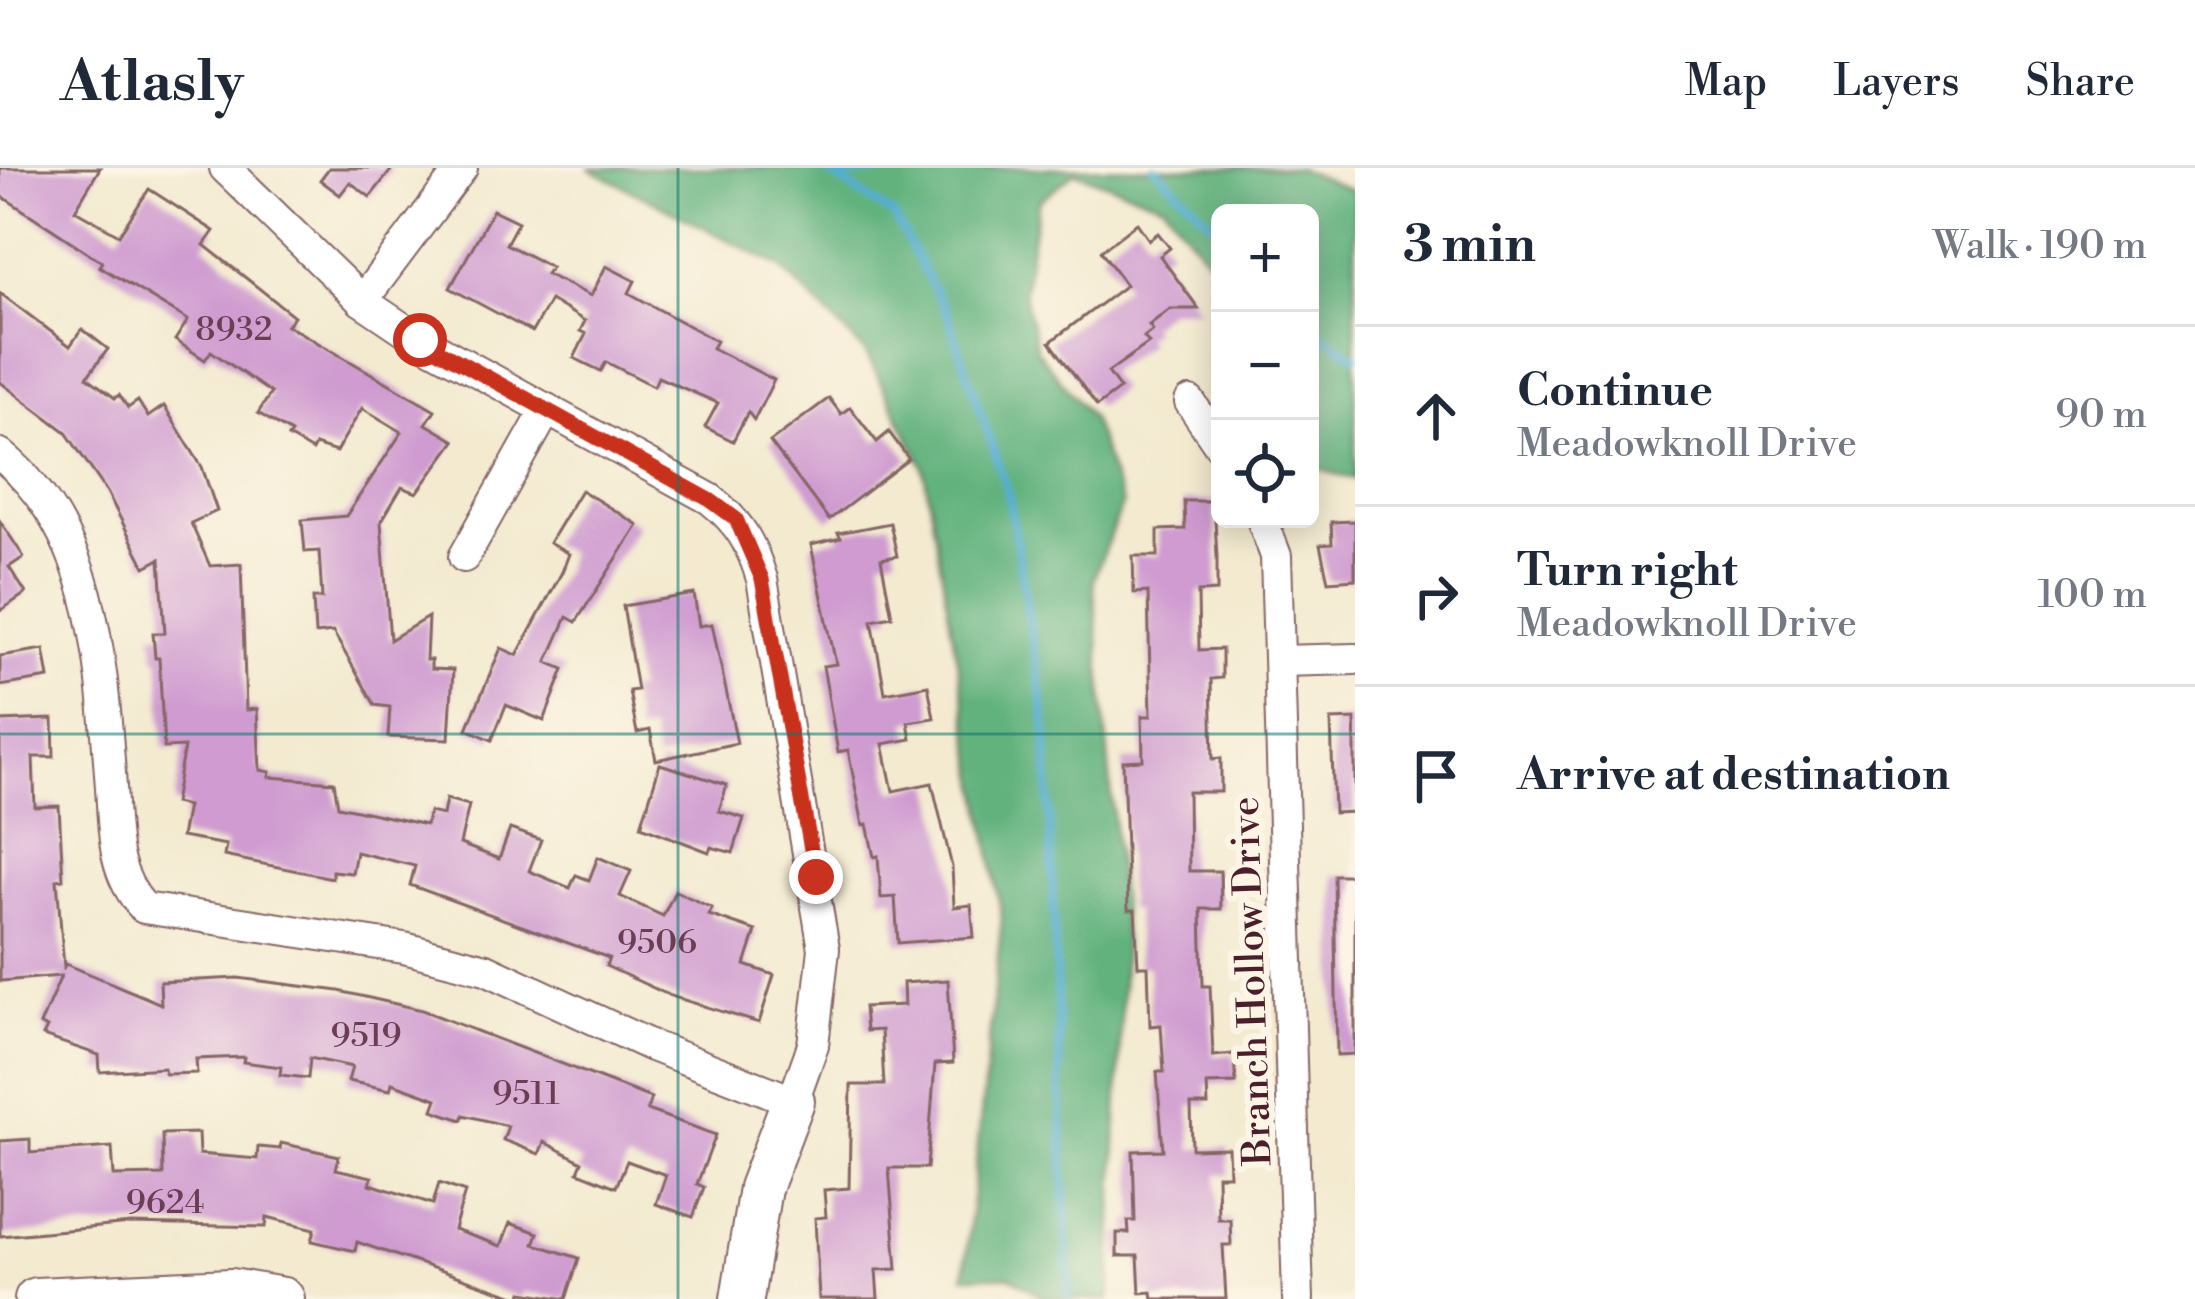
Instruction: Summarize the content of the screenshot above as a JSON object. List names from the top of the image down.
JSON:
{
  "streets": {
    "street": ["Branch Hollow Drive"]
  },
  "house_numbers": [
    "8932",
    "9506",
    "9519",
    "9511",
    "9624"
  ],
  "page": {
    "header": "Atlasly",
    "nav": ["Map", "Layers", "Share"],
    "heading": ["3 min", "Walk · 190 m"],
    "map_buttons": ["+", "−"],
    "list": [
      ["Continue", "Meadowknoll Drive", "90 m"],
      ["Turn right", "Meadowknoll Drive", "100 m"],
      "Arrive at destination"
    ]
  }
}
